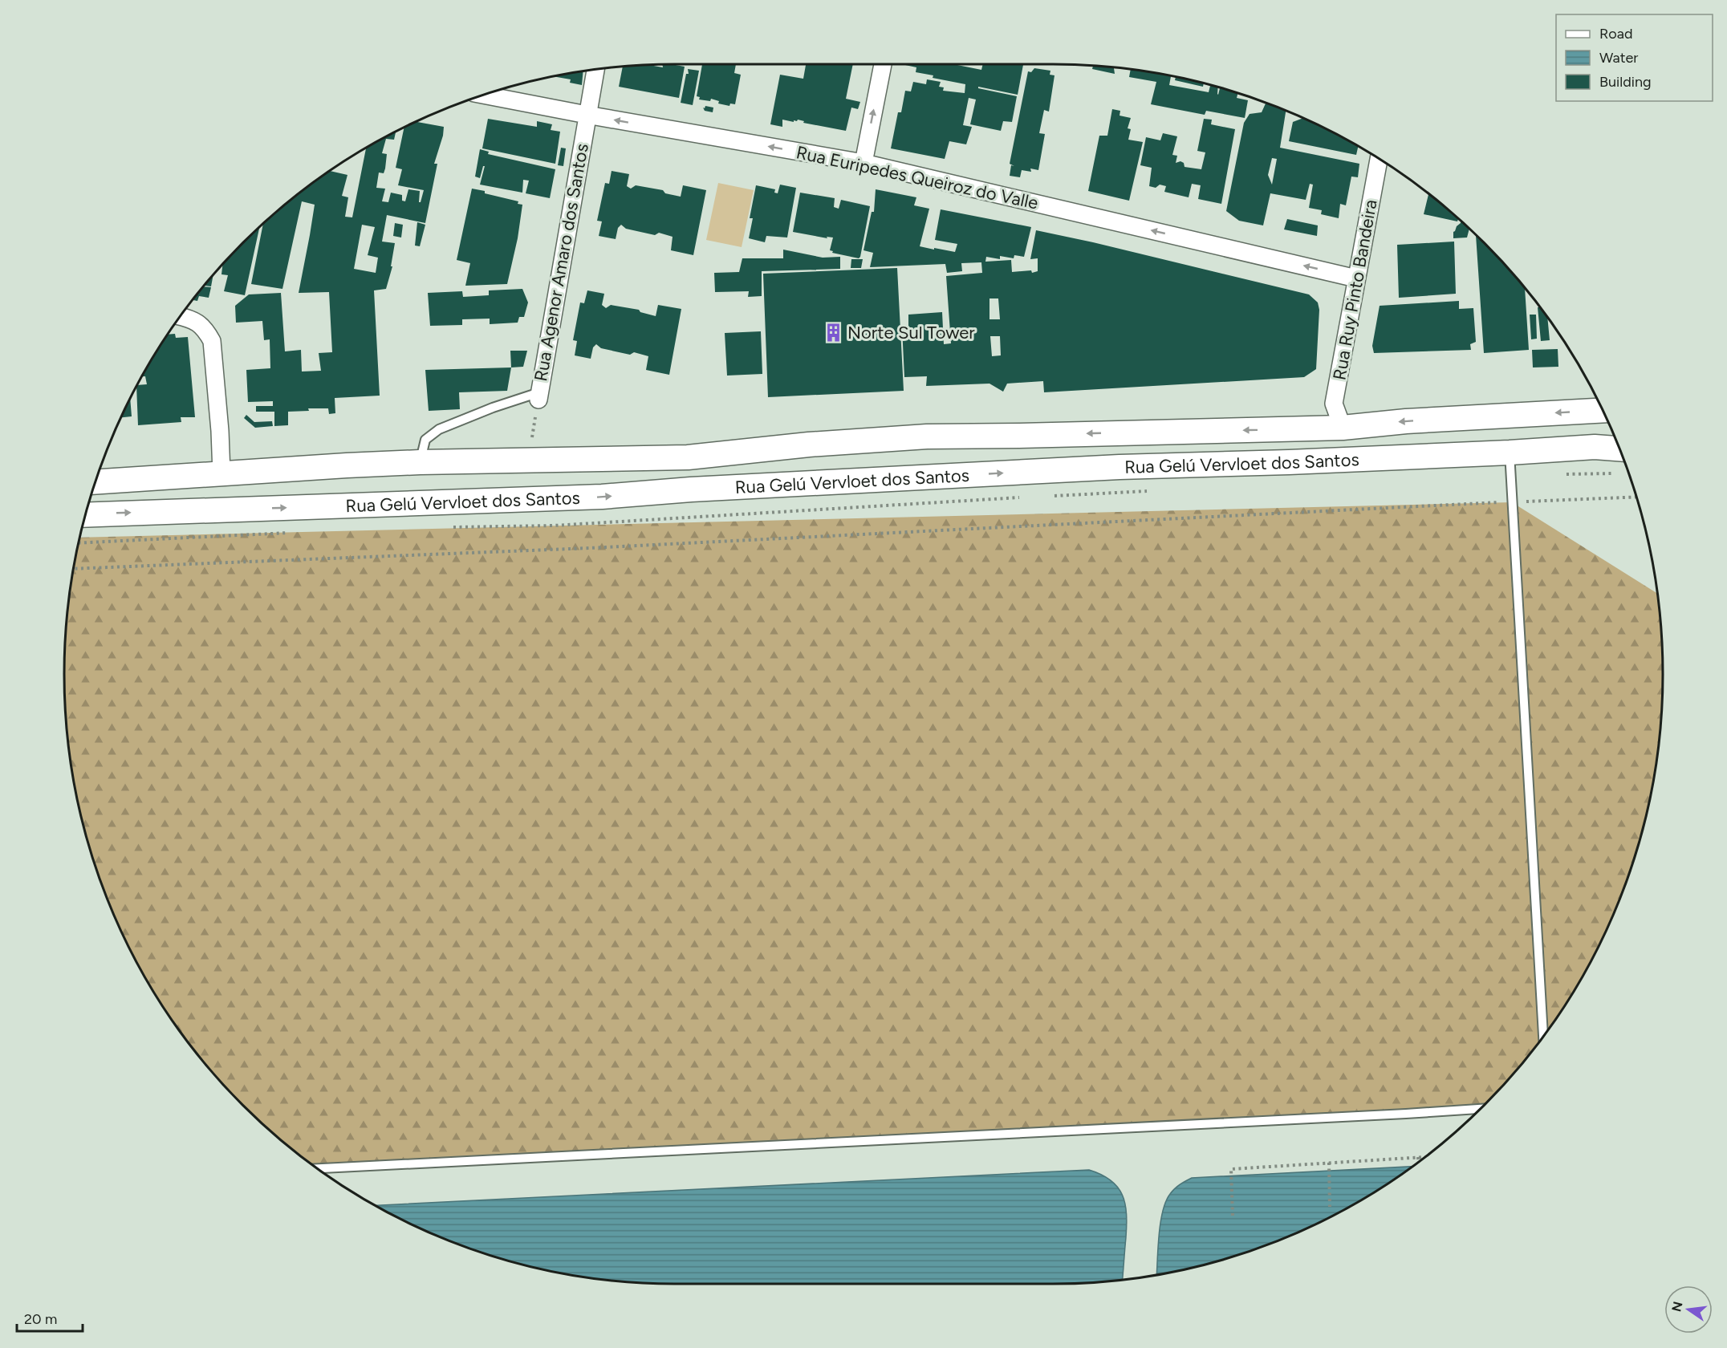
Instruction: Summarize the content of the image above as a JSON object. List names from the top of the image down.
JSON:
{
  "streets": {
    "main road": ["Rua Gelú Vervloet dos Santos"],
    "street": ["Rua Euripedes Queiroz do Valle", "Rua Agenor Amaro dos Santos", "Rua Ruy Pinto Bandeira"]
  },
  "crossings": [
    ["Rua Euripedes Queiroz do Valle", "Rua Agenor Amaro dos Santos"],
    ["Rua Euripedes Queiroz do Valle", "Rua Ruy Pinto Bandeira"],
    ["Rua Agenor Amaro dos Santos", "Rua Gelú Vervloet dos Santos"],
    ["Rua Ruy Pinto Bandeira", "Rua Gelú Vervloet dos Santos"]
  ],
  "one_way": ["Rua Euripedes Queiroz do Valle"],
  "places": {
    "building": ["Norte Sul Tower"]
  },
  "legend": ["Road", "Water", "Building"],
  "scale_bar": "20 m",
  "north": "left"
}
